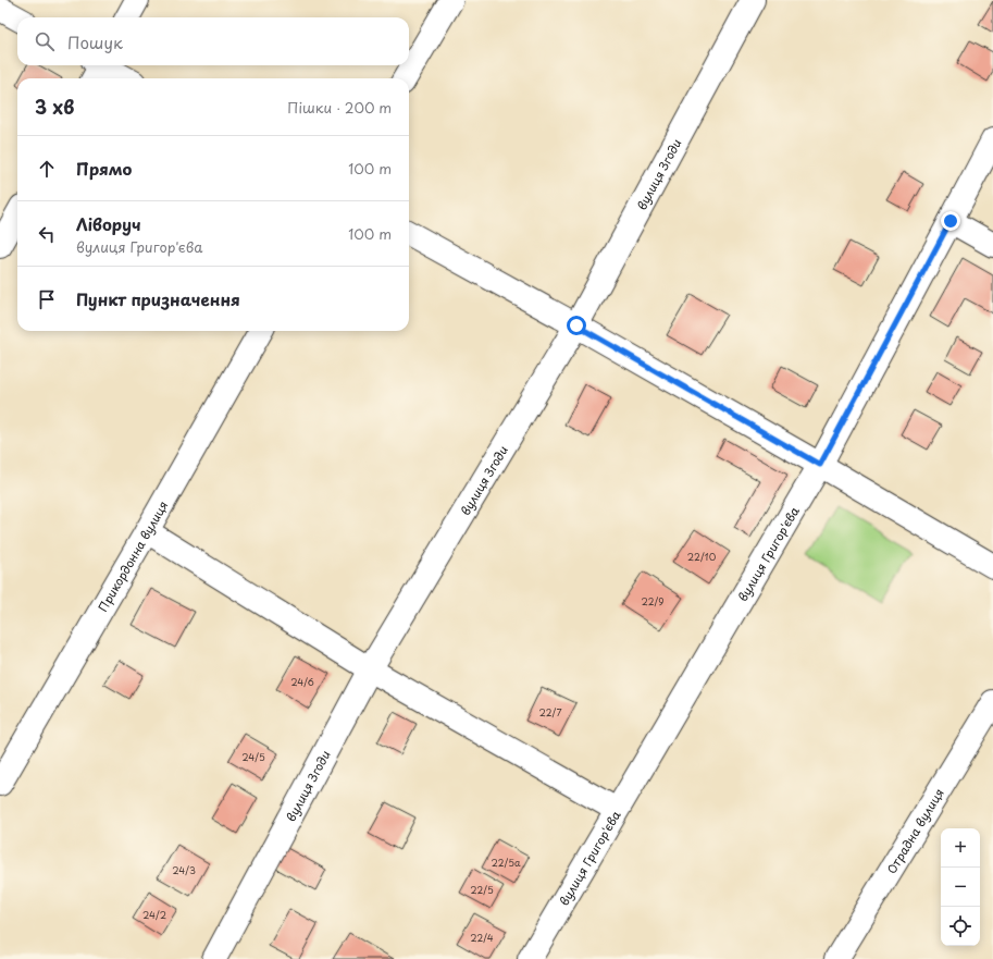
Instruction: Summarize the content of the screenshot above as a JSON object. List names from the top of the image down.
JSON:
{
  "streets": {
    "street": [
      "вулиця Згоди",
      "вулиця Григор'єва",
      "Прикордонна вулиця",
      "Отрадна вулиця"
    ]
  },
  "house_numbers": [
    "22/10",
    "22/9",
    "24/6",
    "22/7",
    "24/5",
    "22/5а",
    "24/3",
    "22/5",
    "24/2",
    "22/4"
  ],
  "page": {
    "search": "Пошук",
    "heading": ["3 хв", "Пішки · 200 m"],
    "list": [
      ["Прямо", "100 m"],
      ["Ліворуч", "вулиця Григор'єва", "100 m"],
      "Пункт призначення"
    ],
    "map_buttons": ["+", "−"]
  }
}
